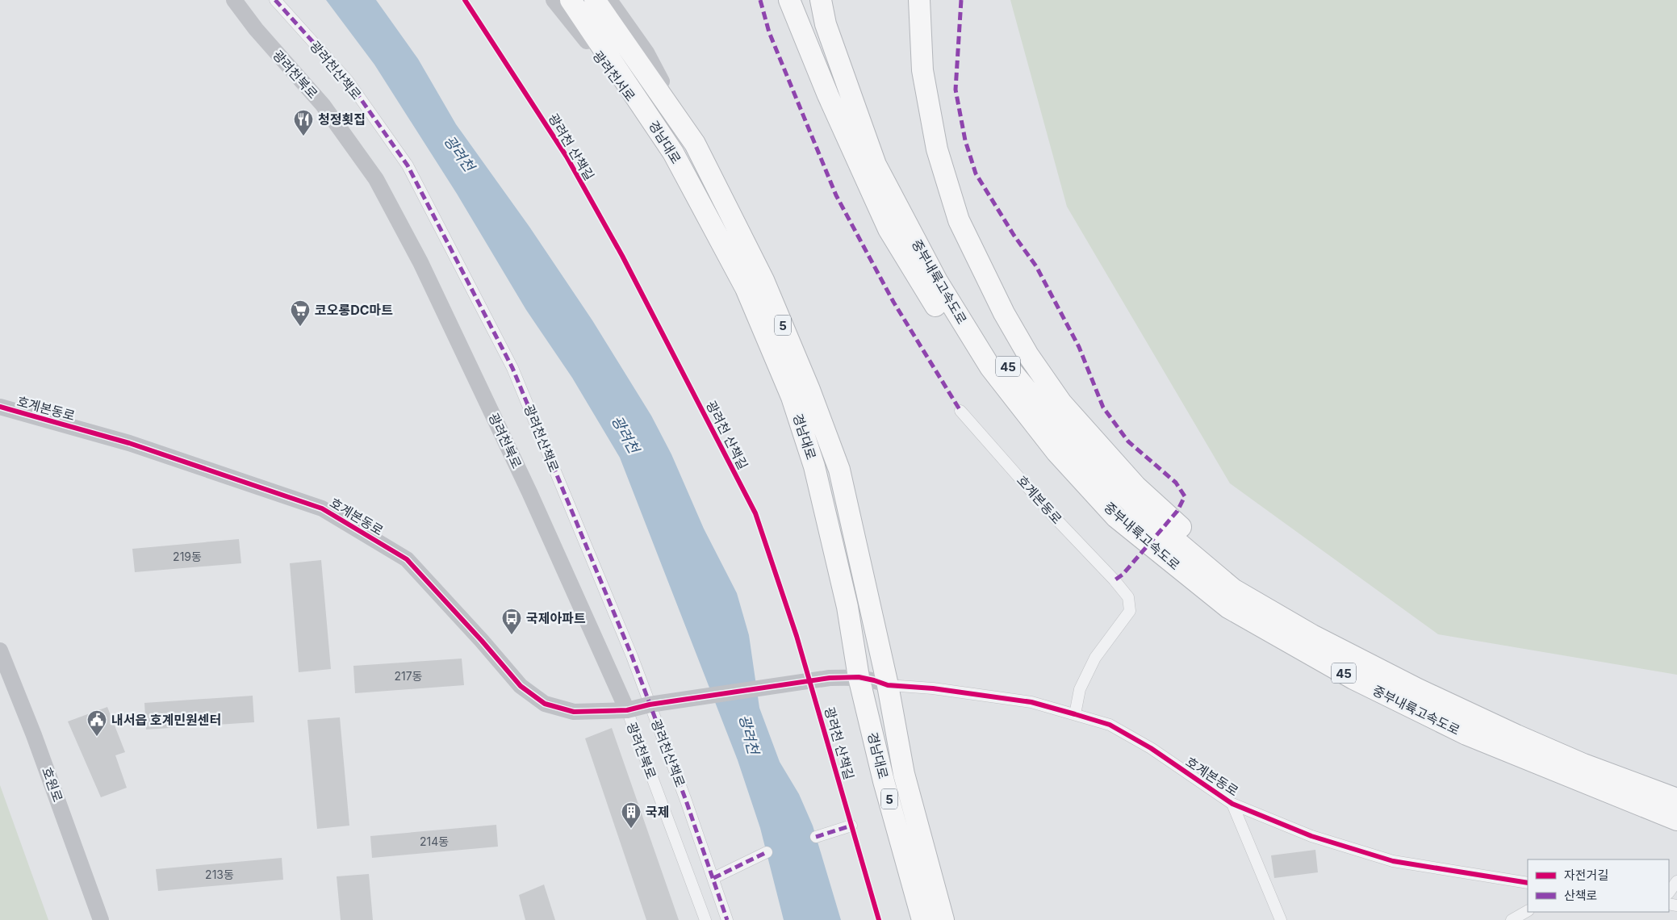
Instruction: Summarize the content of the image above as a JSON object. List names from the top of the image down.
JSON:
{
  "streets": {
    "highway": [
      "경남대로",
      "중부내륙고속도로",
      "5",
      "45"
    ],
    "street": [
      "광려천산책로",
      "광려천북로",
      "광려천서로",
      "호계본동로",
      "호원로"
    ],
    "cycle path": ["광려천 산책길"]
  },
  "crossings": [
    ["광려천산책로", "호계본동로"],
    ["광려천북로", "호계본동로"],
    ["광려천서로", "경남대로"],
    ["경남대로", "호계본동로"]
  ],
  "water": ["광려천"],
  "places": {
    "restaurant": ["청정횟집"],
    "supermarket": ["코오롱DC마트"],
    "bus stop": ["국제아파트"],
    "public building": ["내서읍 호계민원센터"],
    "building": ["국제"]
  },
  "house_numbers": [
    "219동",
    "217동",
    "214동",
    "213동"
  ],
  "legend": ["자전거길", "산책로"]
}
